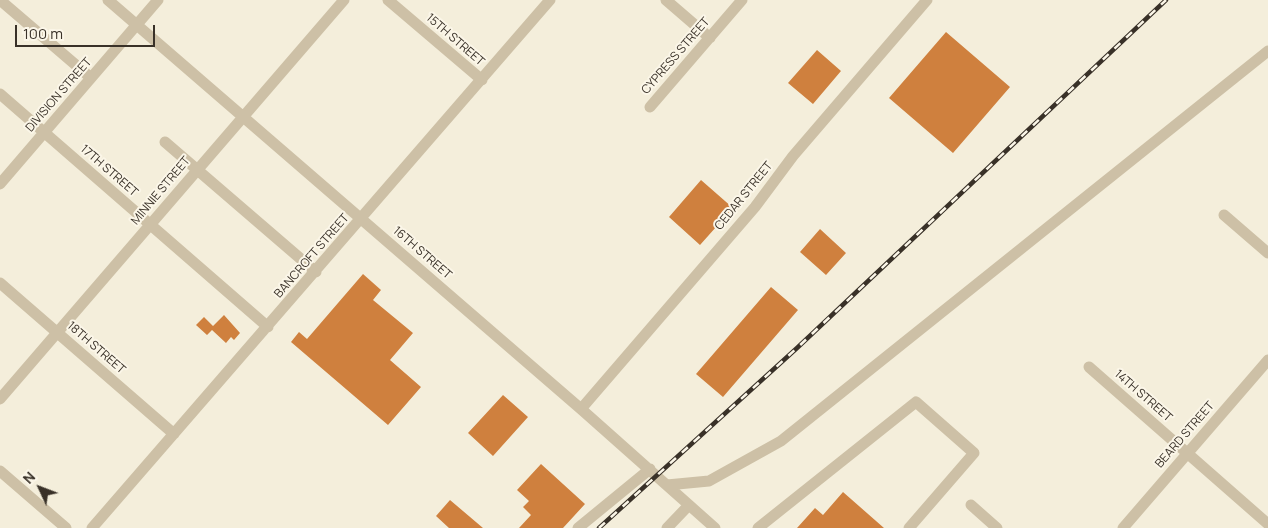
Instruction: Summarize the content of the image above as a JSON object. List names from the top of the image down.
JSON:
{
  "streets": {
    "street": [
      "15TH STREET",
      "CYPRESS STREET",
      "DIVISION STREET",
      "17TH STREET",
      "MINNIE STREET",
      "CEDAR STREET",
      "16TH STREET",
      "BANCROFT STREET",
      "18TH STREET",
      "14TH STREET",
      "BEARD STREET"
    ]
  },
  "crossings": [
    ["15TH STREET", "BANCROFT STREET"],
    ["DIVISION STREET", "17TH STREET"],
    ["DIVISION STREET", "16TH STREET"],
    ["17TH STREET", "MINNIE STREET"],
    ["17TH STREET", "BANCROFT STREET"],
    ["MINNIE STREET", "16TH STREET"],
    ["MINNIE STREET", "18TH STREET"],
    ["CEDAR STREET", "16TH STREET"],
    ["16TH STREET", "BANCROFT STREET"],
    ["BANCROFT STREET", "18TH STREET"],
    ["14TH STREET", "BEARD STREET"]
  ],
  "scale_bar": "100 m",
  "north": "top left"
}
